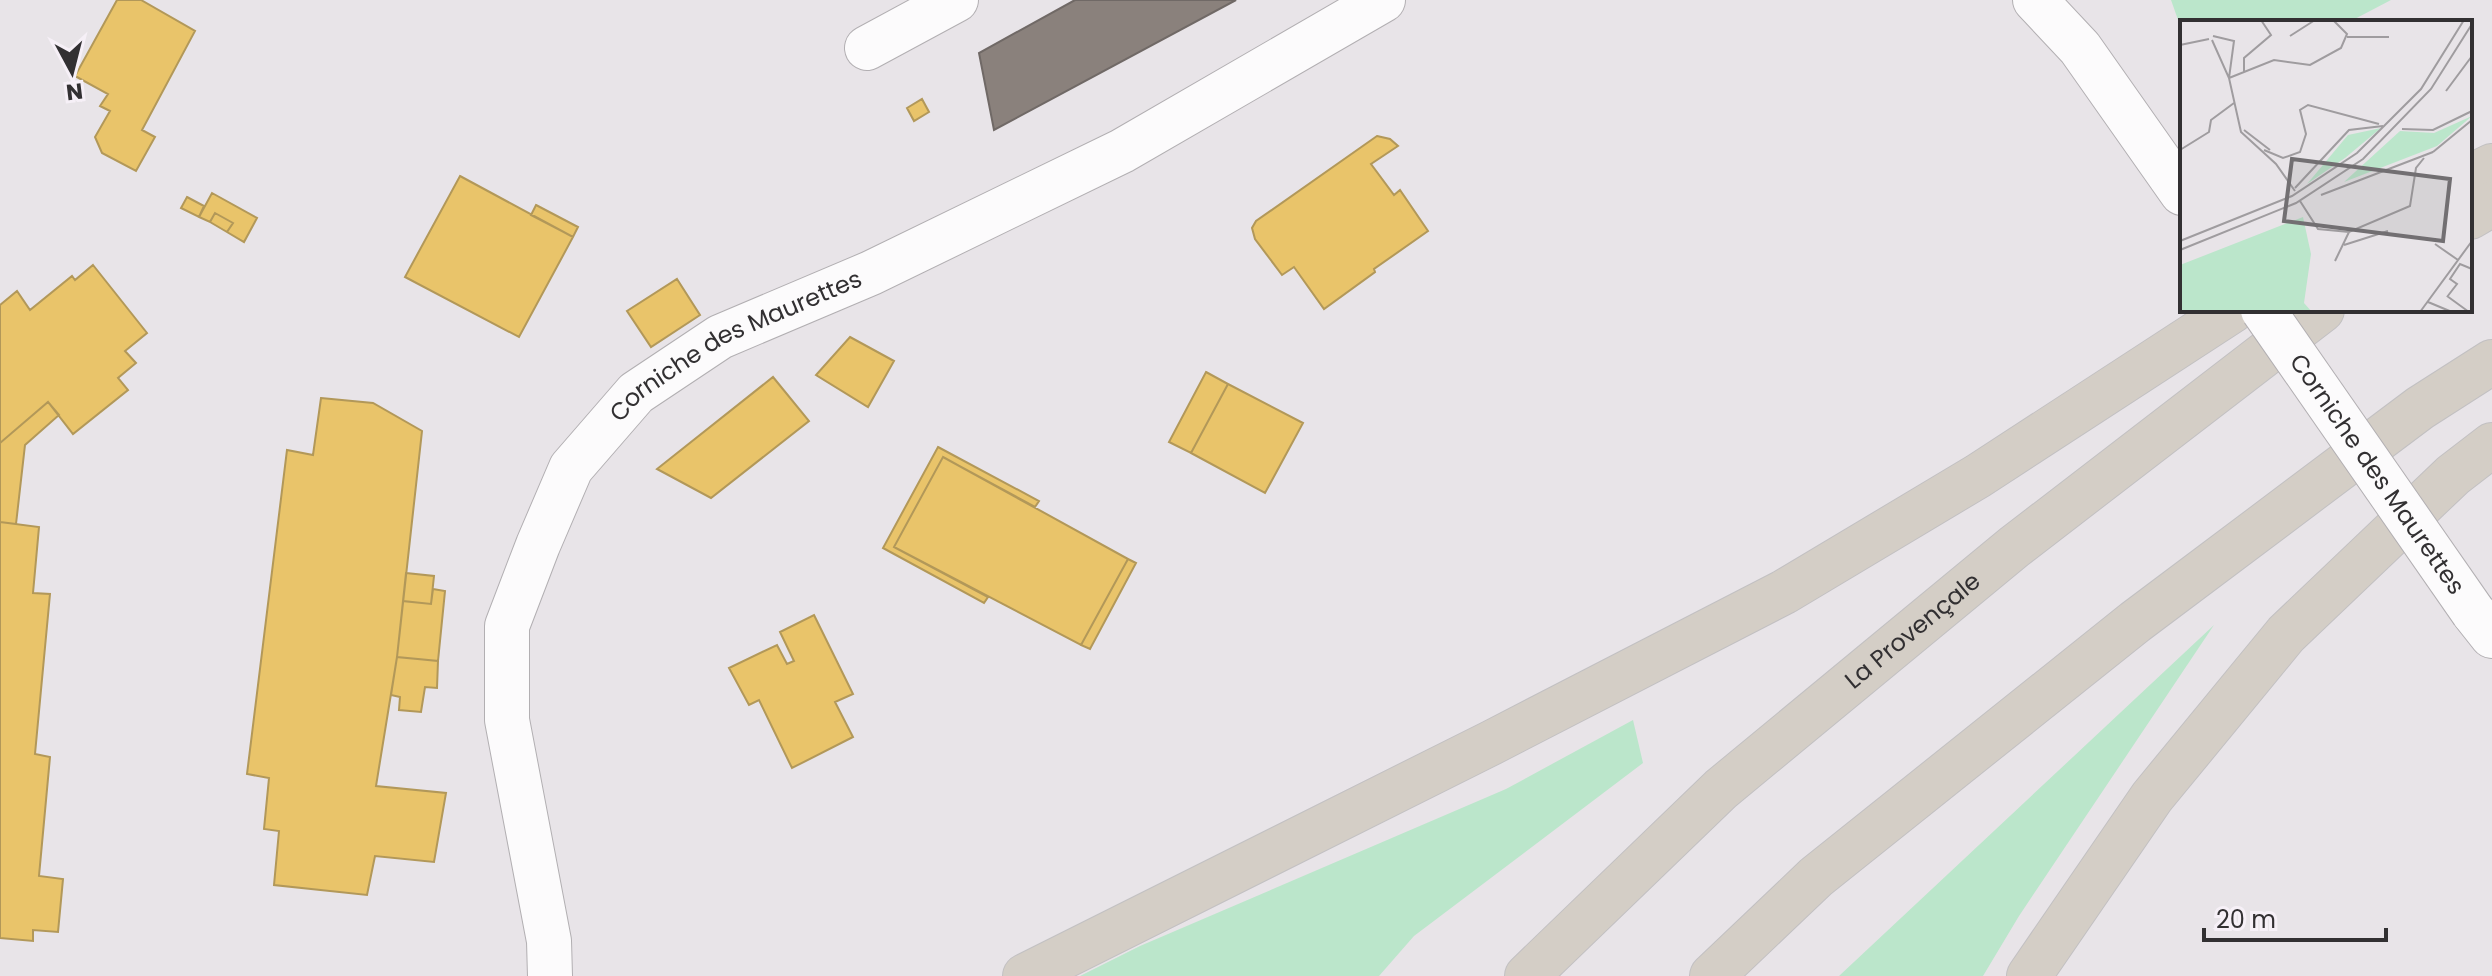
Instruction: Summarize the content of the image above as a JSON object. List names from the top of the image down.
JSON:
{
  "streets": {
    "highway": ["La Provençale"],
    "street": ["Corniche des Maurettes"]
  },
  "scale_bar": "20 m",
  "north": "bottom"
}
